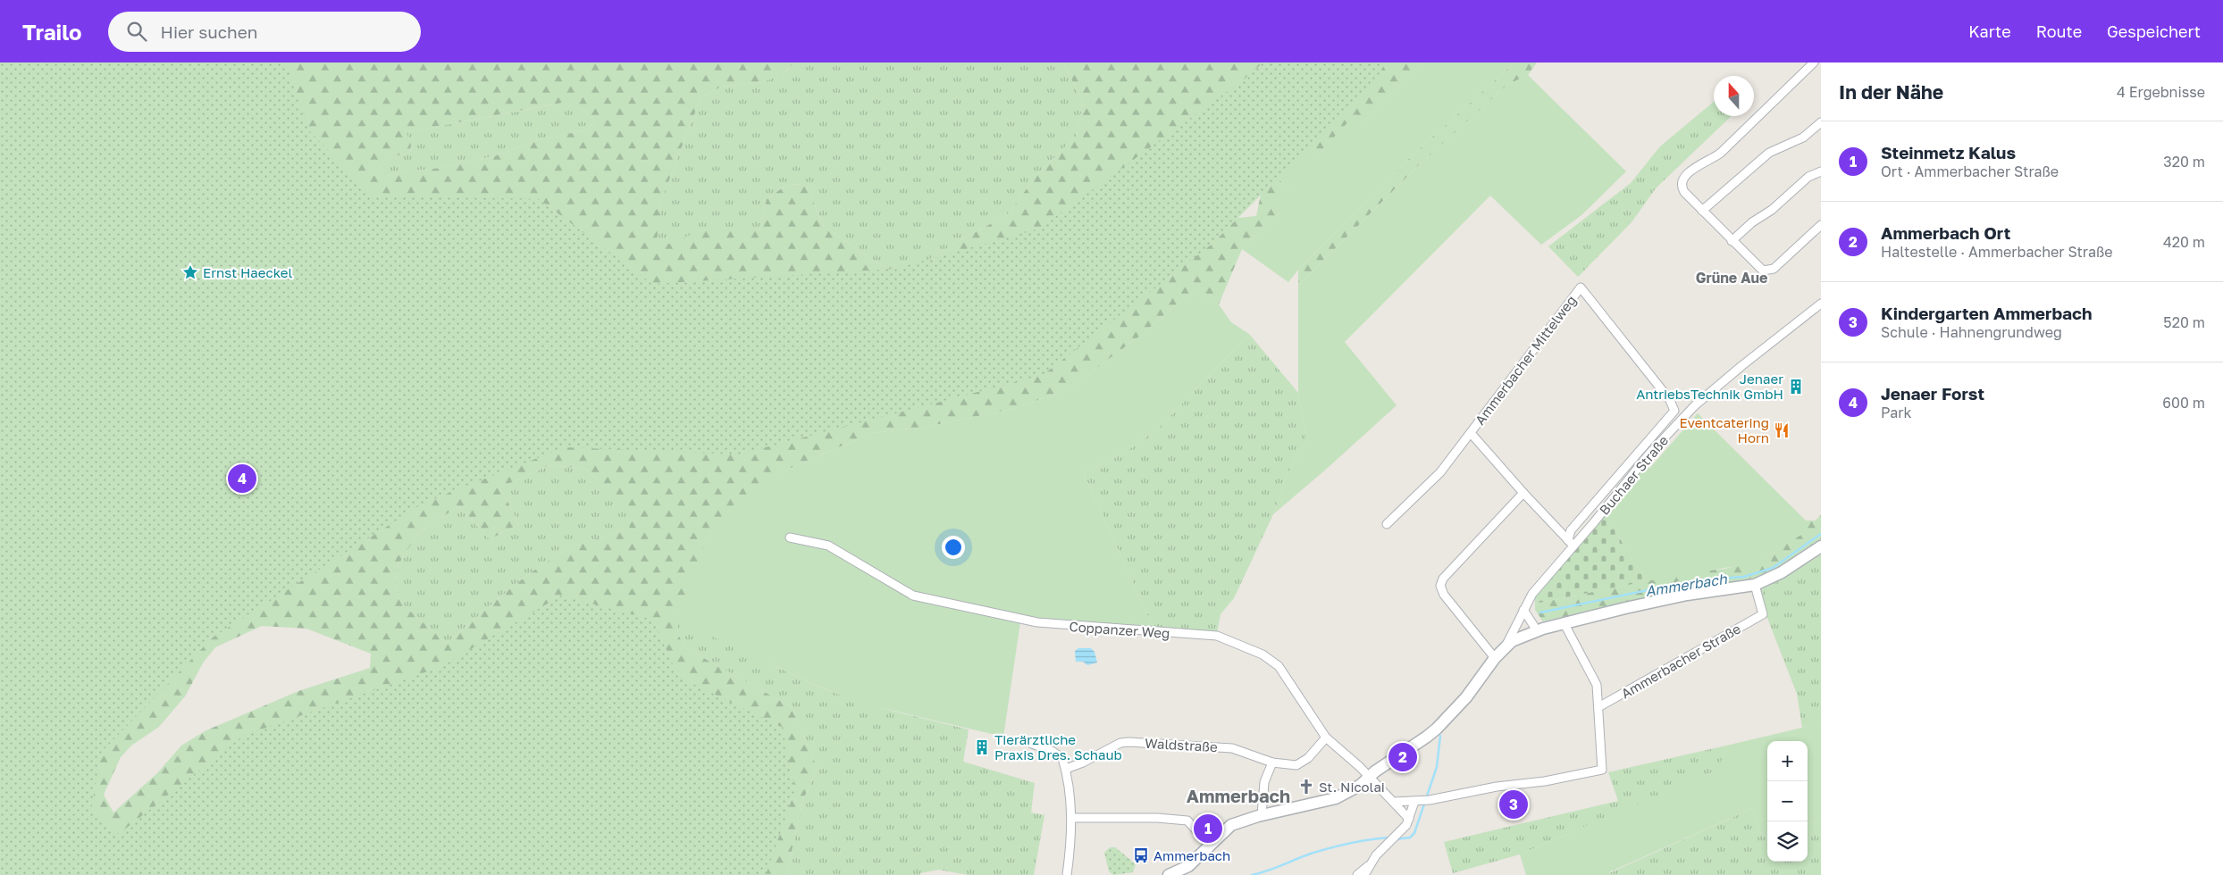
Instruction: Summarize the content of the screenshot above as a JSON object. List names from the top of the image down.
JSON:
{
  "streets": {
    "street": [
      "Ammerbacher Mittelweg",
      "Buchaer Straße",
      "Coppanzer Weg",
      "Ammerbacher Straße",
      "Waldstraße"
    ]
  },
  "crossings": [
    ["Ammerbacher Mittelweg", "Buchaer Straße"],
    ["Coppanzer Weg", "Waldstraße"]
  ],
  "districts": ["Grüne Aue", "Ammerbach"],
  "water": ["Ammerbach"],
  "places": {
    "place": ["Ernst Haeckel"],
    "building": ["Jenaer AntriebsTechnik GmbH", "Tierärztliche Praxis Dres. Schaub"],
    "restaurant": ["Eventcatering Horn"],
    "church": ["St. Nicolai"],
    "bus stop": ["Ammerbach"]
  },
  "north": "top",
  "page": {
    "header": "Trailo",
    "search": "Hier suchen",
    "nav": ["Karte", "Route", "Gespeichert"],
    "heading": ["In der Nähe", "4 Ergebnisse"],
    "list": [
      {
        "mark": "1",
        "name": "Steinmetz Kalus",
        "note": "Ort · Ammerbacher Straße",
        "value": "320 m"
      },
      {
        "mark": "2",
        "name": "Ammerbach Ort",
        "note": "Haltestelle · Ammerbacher Straße",
        "value": "420 m"
      },
      {
        "mark": "3",
        "name": "Kindergarten Ammerbach",
        "note": "Schule · Hahnengrundweg",
        "value": "520 m"
      },
      {
        "mark": "4",
        "name": "Jenaer Forst",
        "note": "Park",
        "value": "600 m"
      }
    ],
    "pins": [
      "4",
      "2",
      "3",
      "1"
    ],
    "map_buttons": ["+", "−"]
  }
}
